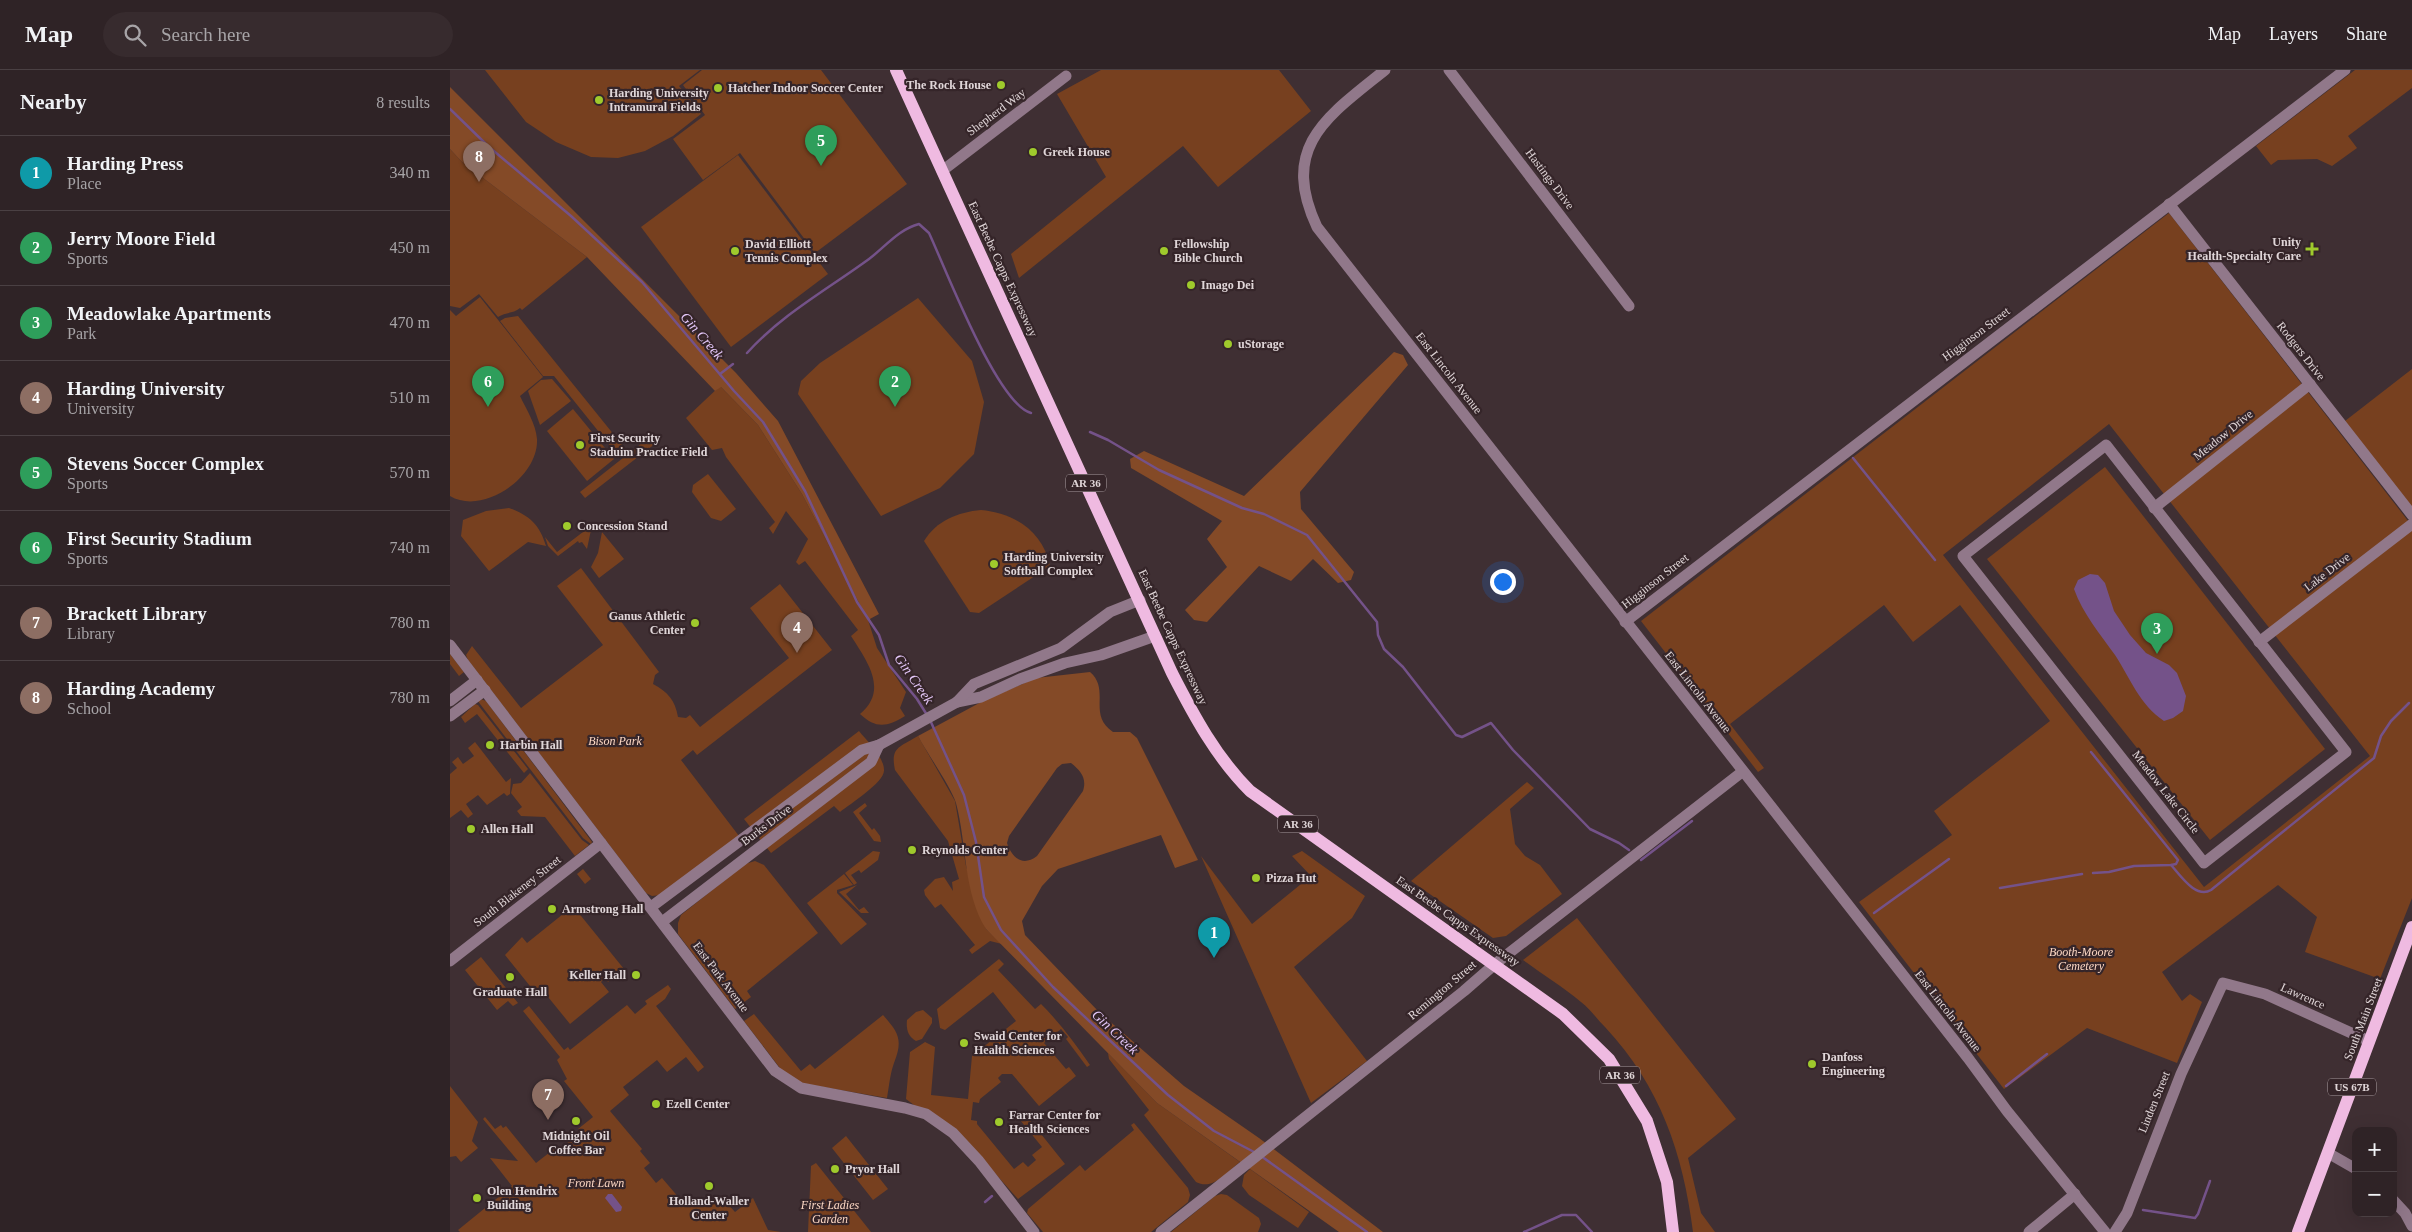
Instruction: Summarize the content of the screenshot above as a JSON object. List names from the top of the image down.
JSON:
{
  "streets": {
    "main road": [
      "East Beebe Capps Expressway",
      "AR 36",
      "South Main Street",
      "US 67B"
    ],
    "street": [
      "Shepherd Way",
      "Hastings Drive",
      "Higginson Street",
      "Rodgers Drive",
      "East Lincoln Avenue",
      "Meadow Drive",
      "Lake Drive",
      "Meadow Lake Circle",
      "Burks Drive",
      "South Blakeney Street",
      "East Park Avenue",
      "Remington Street",
      "Lawrence",
      "Linden Street"
    ]
  },
  "crossings": [
    ["Shepherd Way", "East Beebe Capps Expressway"],
    ["East Beebe Capps Expressway", "Burks Drive"],
    ["East Beebe Capps Expressway", "Remington Street"],
    ["Higginson Street", "Rodgers Drive"],
    ["Higginson Street", "East Lincoln Avenue"],
    ["Rodgers Drive", "Meadow Drive"],
    ["East Lincoln Avenue", "Remington Street"],
    ["Meadow Drive", "Meadow Lake Circle"],
    ["Lake Drive", "Meadow Lake Circle"],
    ["Burks Drive", "East Park Avenue"],
    ["South Blakeney Street", "East Park Avenue"],
    ["Lawrence", "South Main Street"],
    ["Lawrence", "Linden Street"]
  ],
  "water": ["Gin Creek"],
  "parks": [
    "Bison Park",
    "Booth-Moore Cemetery",
    "Front Lawn",
    "First Ladies Garden"
  ],
  "places": {
    "other": [
      "The Rock House",
      "Hatcher Indoor Soccer Center",
      "Harding University Intramural Fields",
      "Greek House",
      "David Elliott Tennis Complex",
      "Fellowship Bible Church",
      "Imago Dei",
      "uStorage",
      "First Security Staduim Practice Field",
      "Concession Stand",
      "Harding University Softball Complex",
      "Ganus Athletic Center",
      "Harbin Hall",
      "Allen Hall",
      "Reynolds Center",
      "Pizza Hut",
      "Armstrong Hall",
      "Keller Hall",
      "Graduate Hall",
      "Swaid Center for Health Sciences",
      "Danfoss Engineering",
      "Ezell Center",
      "Midnight Oil Coffee Bar",
      "Farrar Center for Health Sciences",
      "Pryor Hall",
      "Holland-Waller Center",
      "Olen Hendrix Building"
    ],
    "health": ["Unity Health-Specialty Care"]
  },
  "page": {
    "header": "Map",
    "search": "Search here",
    "nav": ["Map", "Layers", "Share"],
    "heading": ["Nearby", "8 results"],
    "pins": [
      "5",
      "8",
      "2",
      "6",
      "4",
      "3",
      "1",
      "7"
    ],
    "list": [
      {
        "mark": "1",
        "name": "Harding Press",
        "note": "Place",
        "value": "340 m"
      },
      {
        "mark": "2",
        "name": "Jerry Moore Field",
        "note": "Sports",
        "value": "450 m"
      },
      {
        "mark": "3",
        "name": "Meadowlake Apartments",
        "note": "Park",
        "value": "470 m"
      },
      {
        "mark": "4",
        "name": "Harding University",
        "note": "University",
        "value": "510 m"
      },
      {
        "mark": "5",
        "name": "Stevens Soccer Complex",
        "note": "Sports",
        "value": "570 m"
      },
      {
        "mark": "6",
        "name": "First Security Stadium",
        "note": "Sports",
        "value": "740 m"
      },
      {
        "mark": "7",
        "name": "Brackett Library",
        "note": "Library",
        "value": "780 m"
      },
      {
        "mark": "8",
        "name": "Harding Academy",
        "note": "School",
        "value": "780 m"
      }
    ],
    "map_buttons": ["+", "−"]
  }
}
